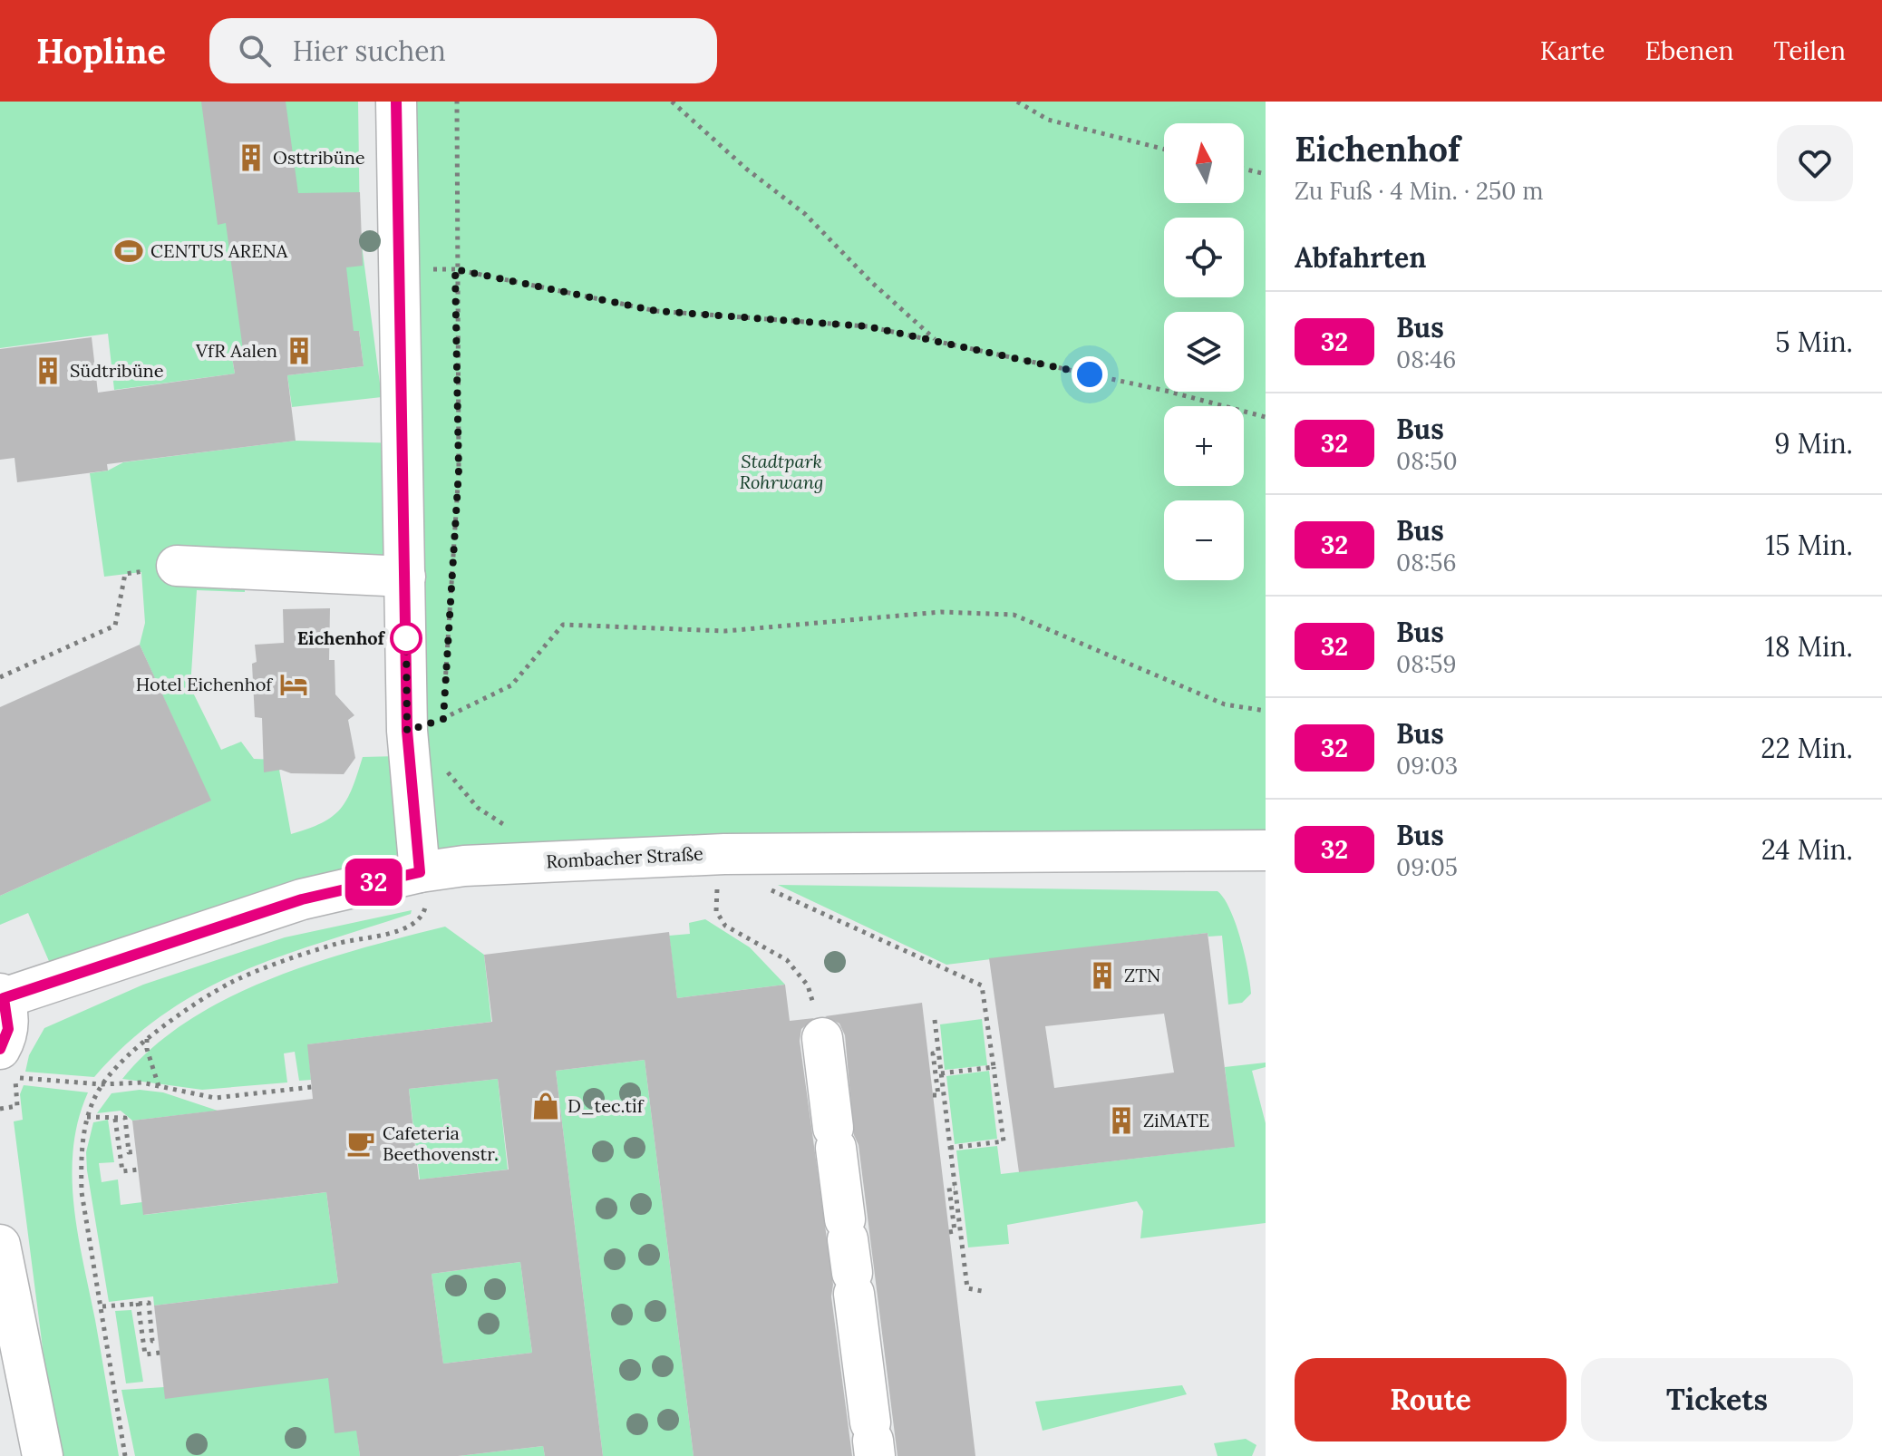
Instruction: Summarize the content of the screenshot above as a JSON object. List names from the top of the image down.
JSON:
{
  "streets": {
    "main road": ["Rombacher Straße"]
  },
  "parks": ["Stadtpark Rohrwang"],
  "places": {
    "building": [
      "Osttribüne",
      "VfR Aalen",
      "Südtribüne",
      "ZTN",
      "ZiMATE"
    ],
    "sports": ["CENTUS ARENA"],
    "other": ["Eichenhof"],
    "hotel": ["Hotel Eichenhof"],
    "shop": ["D_tec.tif"],
    "cafe": ["Cafeteria Beethovenstr."]
  },
  "lines": ["bus line 32"],
  "north": "top",
  "page": {
    "header": "Hopline",
    "search": "Hier suchen",
    "nav": ["Karte", "Ebenen", "Teilen"],
    "on_map": "32",
    "heading": [
      ["Eichenhof", "Zu Fuß · 4 Min. · 250 m"],
      "Abfahrten"
    ],
    "map_buttons": ["+", "−"],
    "list": [
      {
        "mark": "32",
        "name": "Bus",
        "note": "08:46",
        "value": "5 Min."
      },
      {
        "mark": "32",
        "name": "Bus",
        "note": "08:50",
        "value": "9 Min."
      },
      {
        "mark": "32",
        "name": "Bus",
        "note": "08:56",
        "value": "15 Min."
      },
      {
        "mark": "32",
        "name": "Bus",
        "note": "08:59",
        "value": "18 Min."
      },
      {
        "mark": "32",
        "name": "Bus",
        "note": "09:03",
        "value": "22 Min."
      },
      {
        "mark": "32",
        "name": "Bus",
        "note": "09:05",
        "value": "24 Min."
      }
    ],
    "buttons": ["Route", "Tickets"]
  }
}
